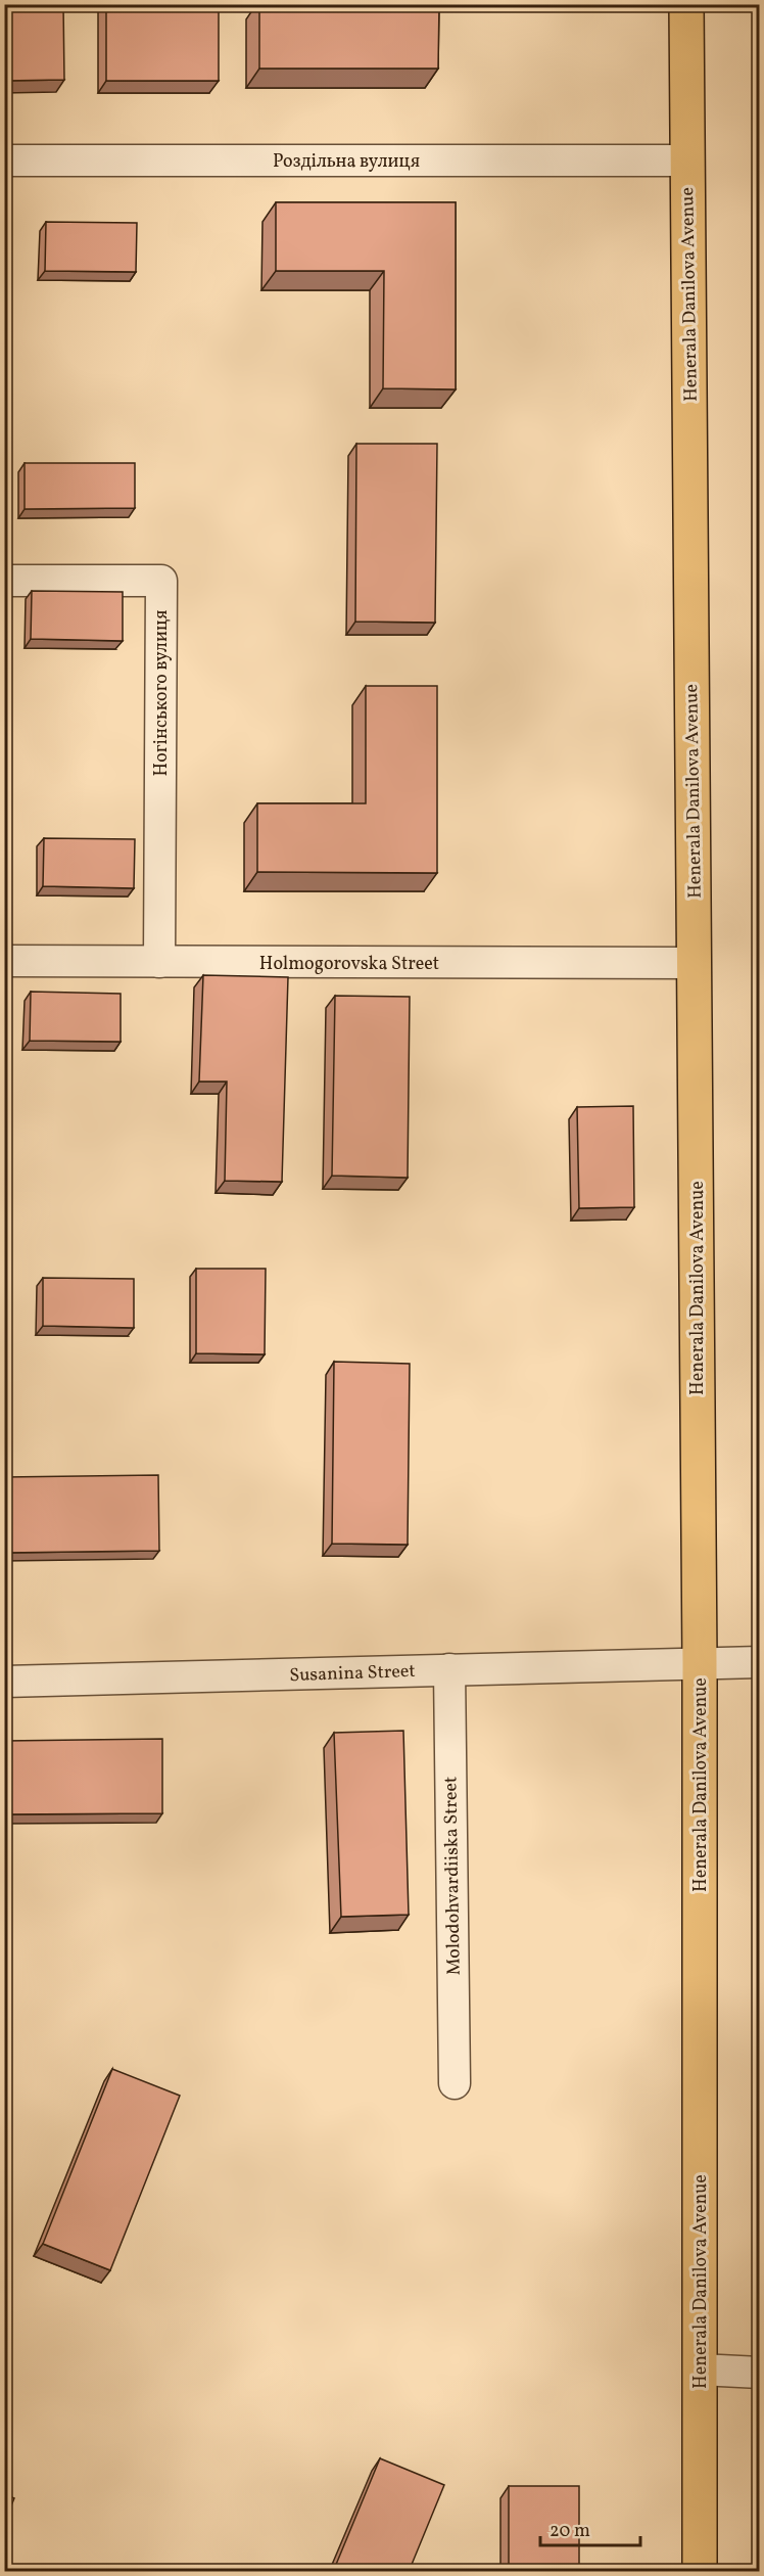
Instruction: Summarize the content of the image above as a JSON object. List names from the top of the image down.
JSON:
{
  "streets": {
    "main road": ["Henerala Danilova Avenue"],
    "street": [
      "Роздільна вулиця",
      "Ногінського вулиця",
      "Holmogorovska Street",
      "Susanina Street",
      "Molodohvardiiska Street"
    ]
  },
  "crossings": [
    ["Роздільна вулиця", "Henerala Danilova Avenue"],
    ["Henerala Danilova Avenue", "Holmogorovska Street"],
    ["Henerala Danilova Avenue", "Susanina Street"],
    ["Ногінського вулиця", "Holmogorovska Street"],
    ["Susanina Street", "Molodohvardiiska Street"]
  ],
  "scale_bar": "20 m"
}
